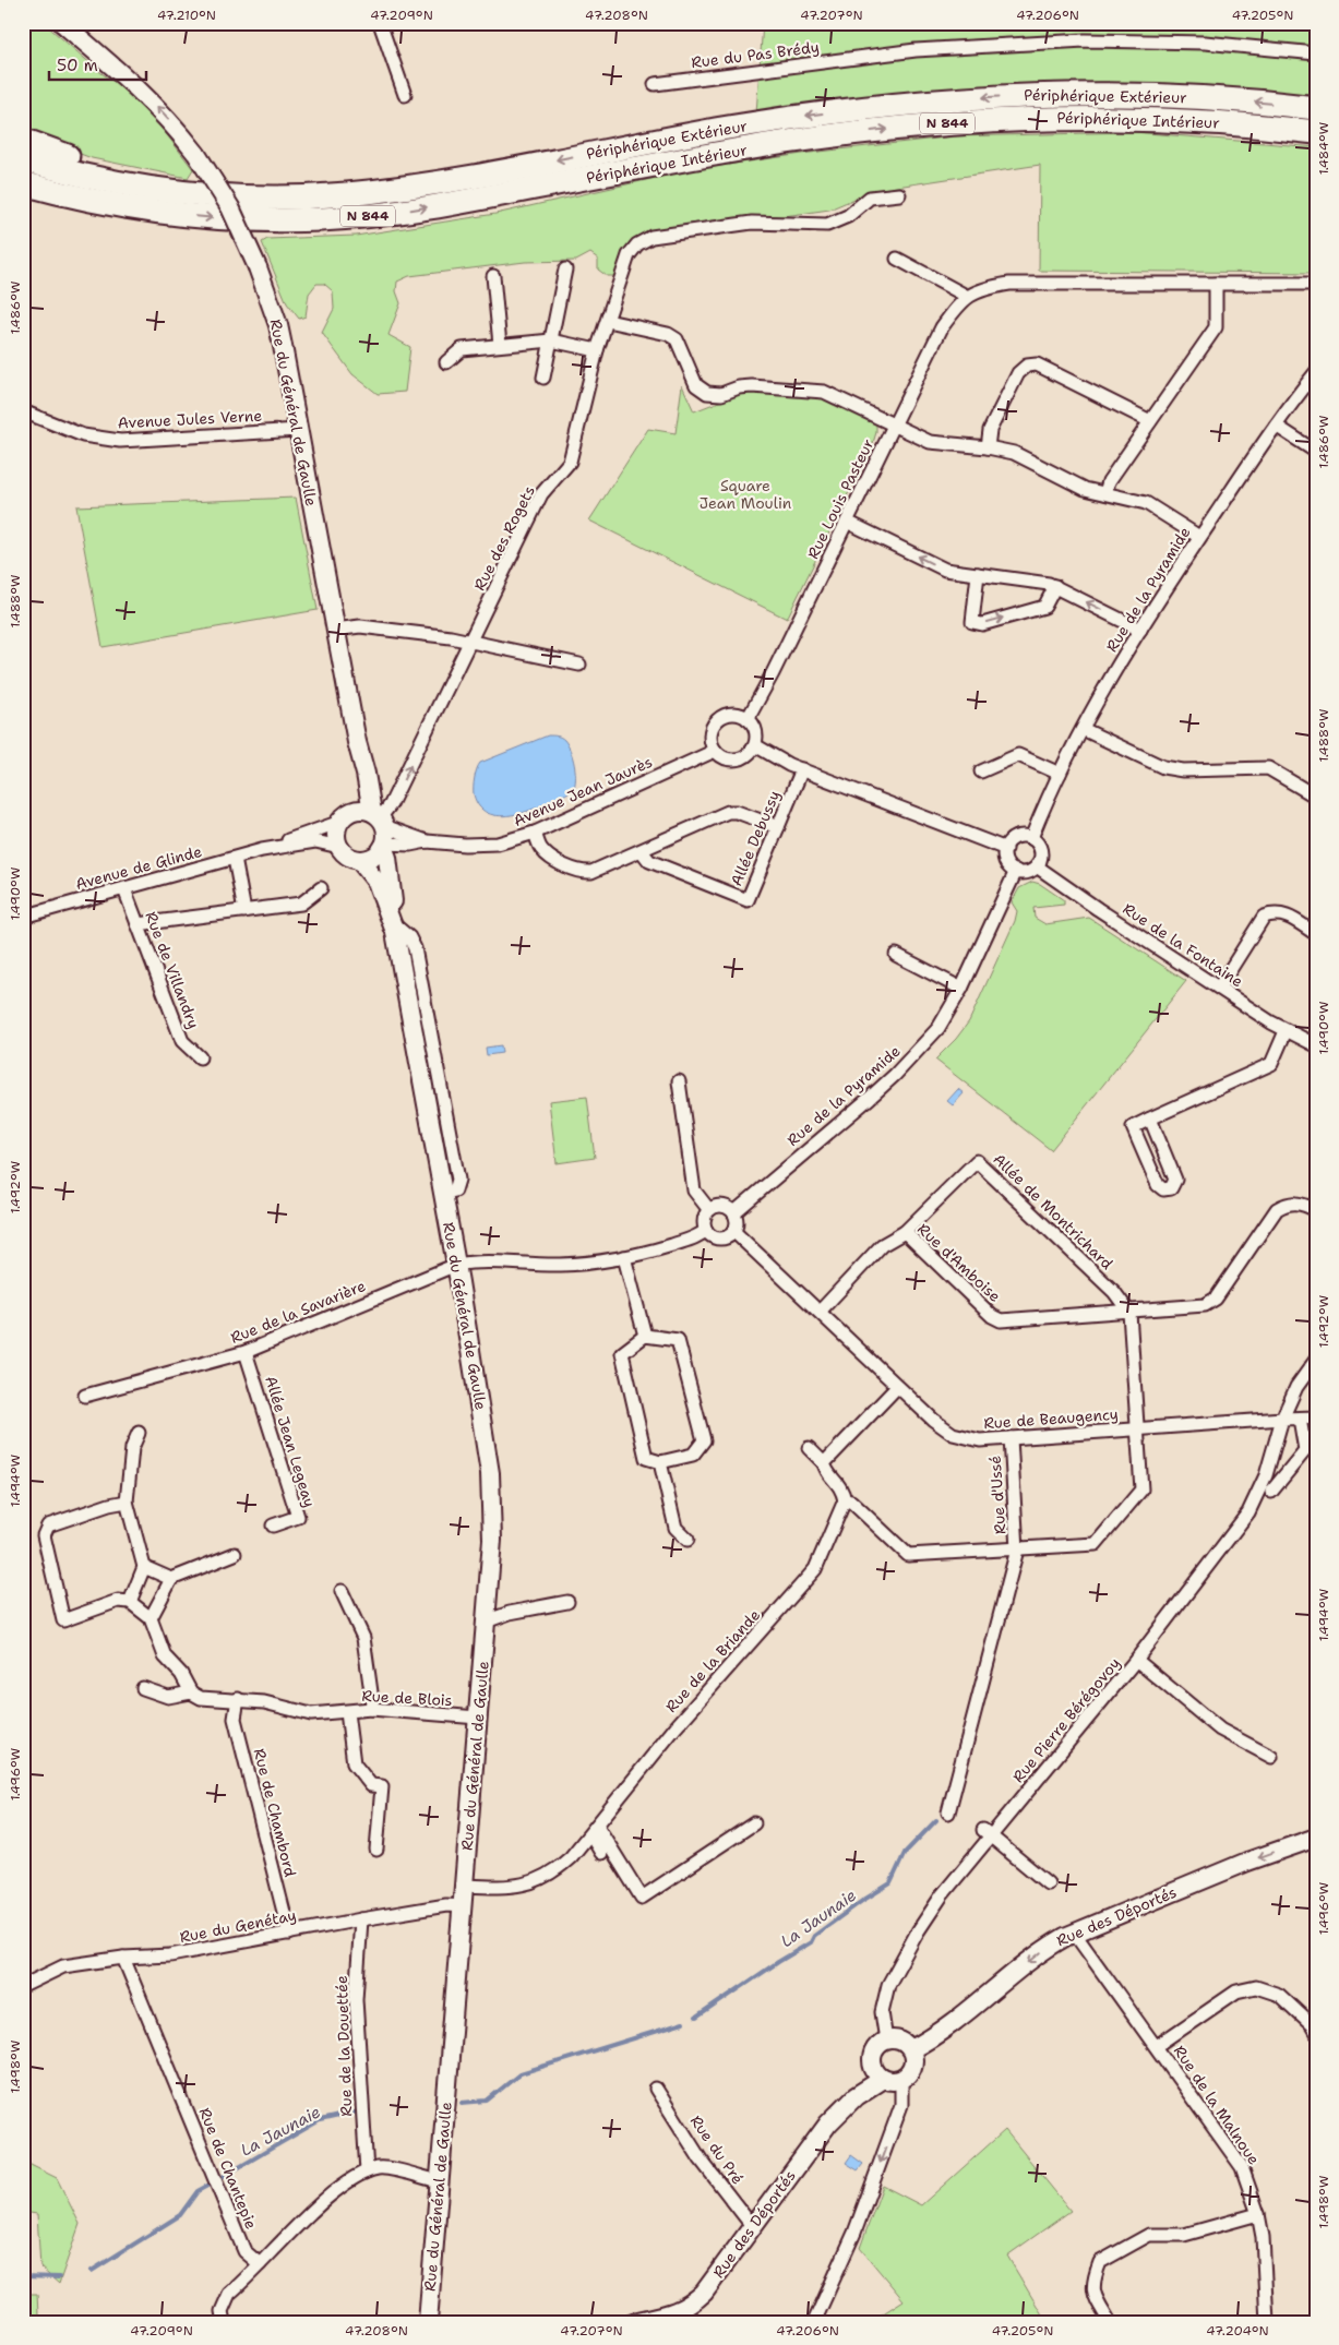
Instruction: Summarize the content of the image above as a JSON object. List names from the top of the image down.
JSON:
{
  "streets": {
    "highway": ["Périphérique Extérieur", "Périphérique Intérieur", "N 844"],
    "street": [
      "Rue du Pas Brédy",
      "Rue du Général de Gaulle",
      "Avenue Jules Verne",
      "Rue Louis Pasteur",
      "Rue des Rogets",
      "Rue de la Pyramide",
      "Avenue Jean Jaurès",
      "Allée Debussy",
      "Avenue de Glinde",
      "Rue de la Fontaine",
      "Rue de Villandry",
      "Allée de Montrichard",
      "Rue d'Amboise",
      "Rue de la Savarière",
      "Rue de Beaugency",
      "Allée Jean Legeay",
      "Rue d'Ussé",
      "Rue de la Briande",
      "Rue de Blois",
      "Rue Pierre Bérégovoy",
      "Rue de Chambord",
      "Rue des Déportés",
      "Rue du Genétay",
      "Rue de la Douettée",
      "Rue de la Malnoue",
      "Rue du Pré",
      "Rue de Chantepie"
    ]
  },
  "crossings": [
    ["Rue du Général de Gaulle", "Avenue Jules Verne"],
    ["Rue du Général de Gaulle", "Rue des Rogets"],
    ["Rue du Général de Gaulle", "Avenue Jean Jaurès"],
    ["Rue du Général de Gaulle", "Avenue de Glinde"],
    ["Rue du Général de Gaulle", "Rue de la Savarière"],
    ["Rue du Général de Gaulle", "Rue de la Briande"],
    ["Rue du Général de Gaulle", "Rue de Blois"],
    ["Rue du Général de Gaulle", "Rue du Genétay"],
    ["Rue Louis Pasteur", "Avenue Jean Jaurès"],
    ["Rue des Rogets", "Avenue Jean Jaurès"],
    ["Rue des Rogets", "Avenue de Glinde"],
    ["Rue de la Pyramide", "Rue de la Fontaine"],
    ["Rue de la Pyramide", "Rue de Beaugency"],
    ["Avenue Jean Jaurès", "Avenue de Glinde"],
    ["Avenue de Glinde", "Rue de Villandry"],
    ["Allée de Montrichard", "Rue d'Amboise"],
    ["Rue d'Amboise", "Rue de Beaugency"],
    ["Rue de la Savarière", "Allée Jean Legeay"],
    ["Rue de Beaugency", "Rue d'Ussé"],
    ["Rue de Beaugency", "Rue Pierre Bérégovoy"],
    ["Rue de Blois", "Rue de Chambord"],
    ["Rue Pierre Bérégovoy", "Rue des Déportés"],
    ["Rue de Chambord", "Rue du Genétay"],
    ["Rue des Déportés", "Rue de la Malnoue"],
    ["Rue des Déportés", "Rue du Pré"],
    ["Rue du Genétay", "Rue de la Douettée"],
    ["Rue du Genétay", "Rue de Chantepie"]
  ],
  "one_way": ["Périphérique Extérieur", "Périphérique Intérieur", "Rue des Déportés"],
  "water": ["La Jaunaie"],
  "parks": ["Square Jean Moulin"],
  "scale_bar": "50 m",
  "coordinates": [
    "47.210°N",
    "47.209°N",
    "47.208°N",
    "47.207°N",
    "47.206°N",
    "47.205°N",
    "1.484°W",
    "1.486°W",
    "1.488°W",
    "1.490°W",
    "1.492°W",
    "1.494°W",
    "1.496°W",
    "1.498°W",
    "47.204°N"
  ]
}
